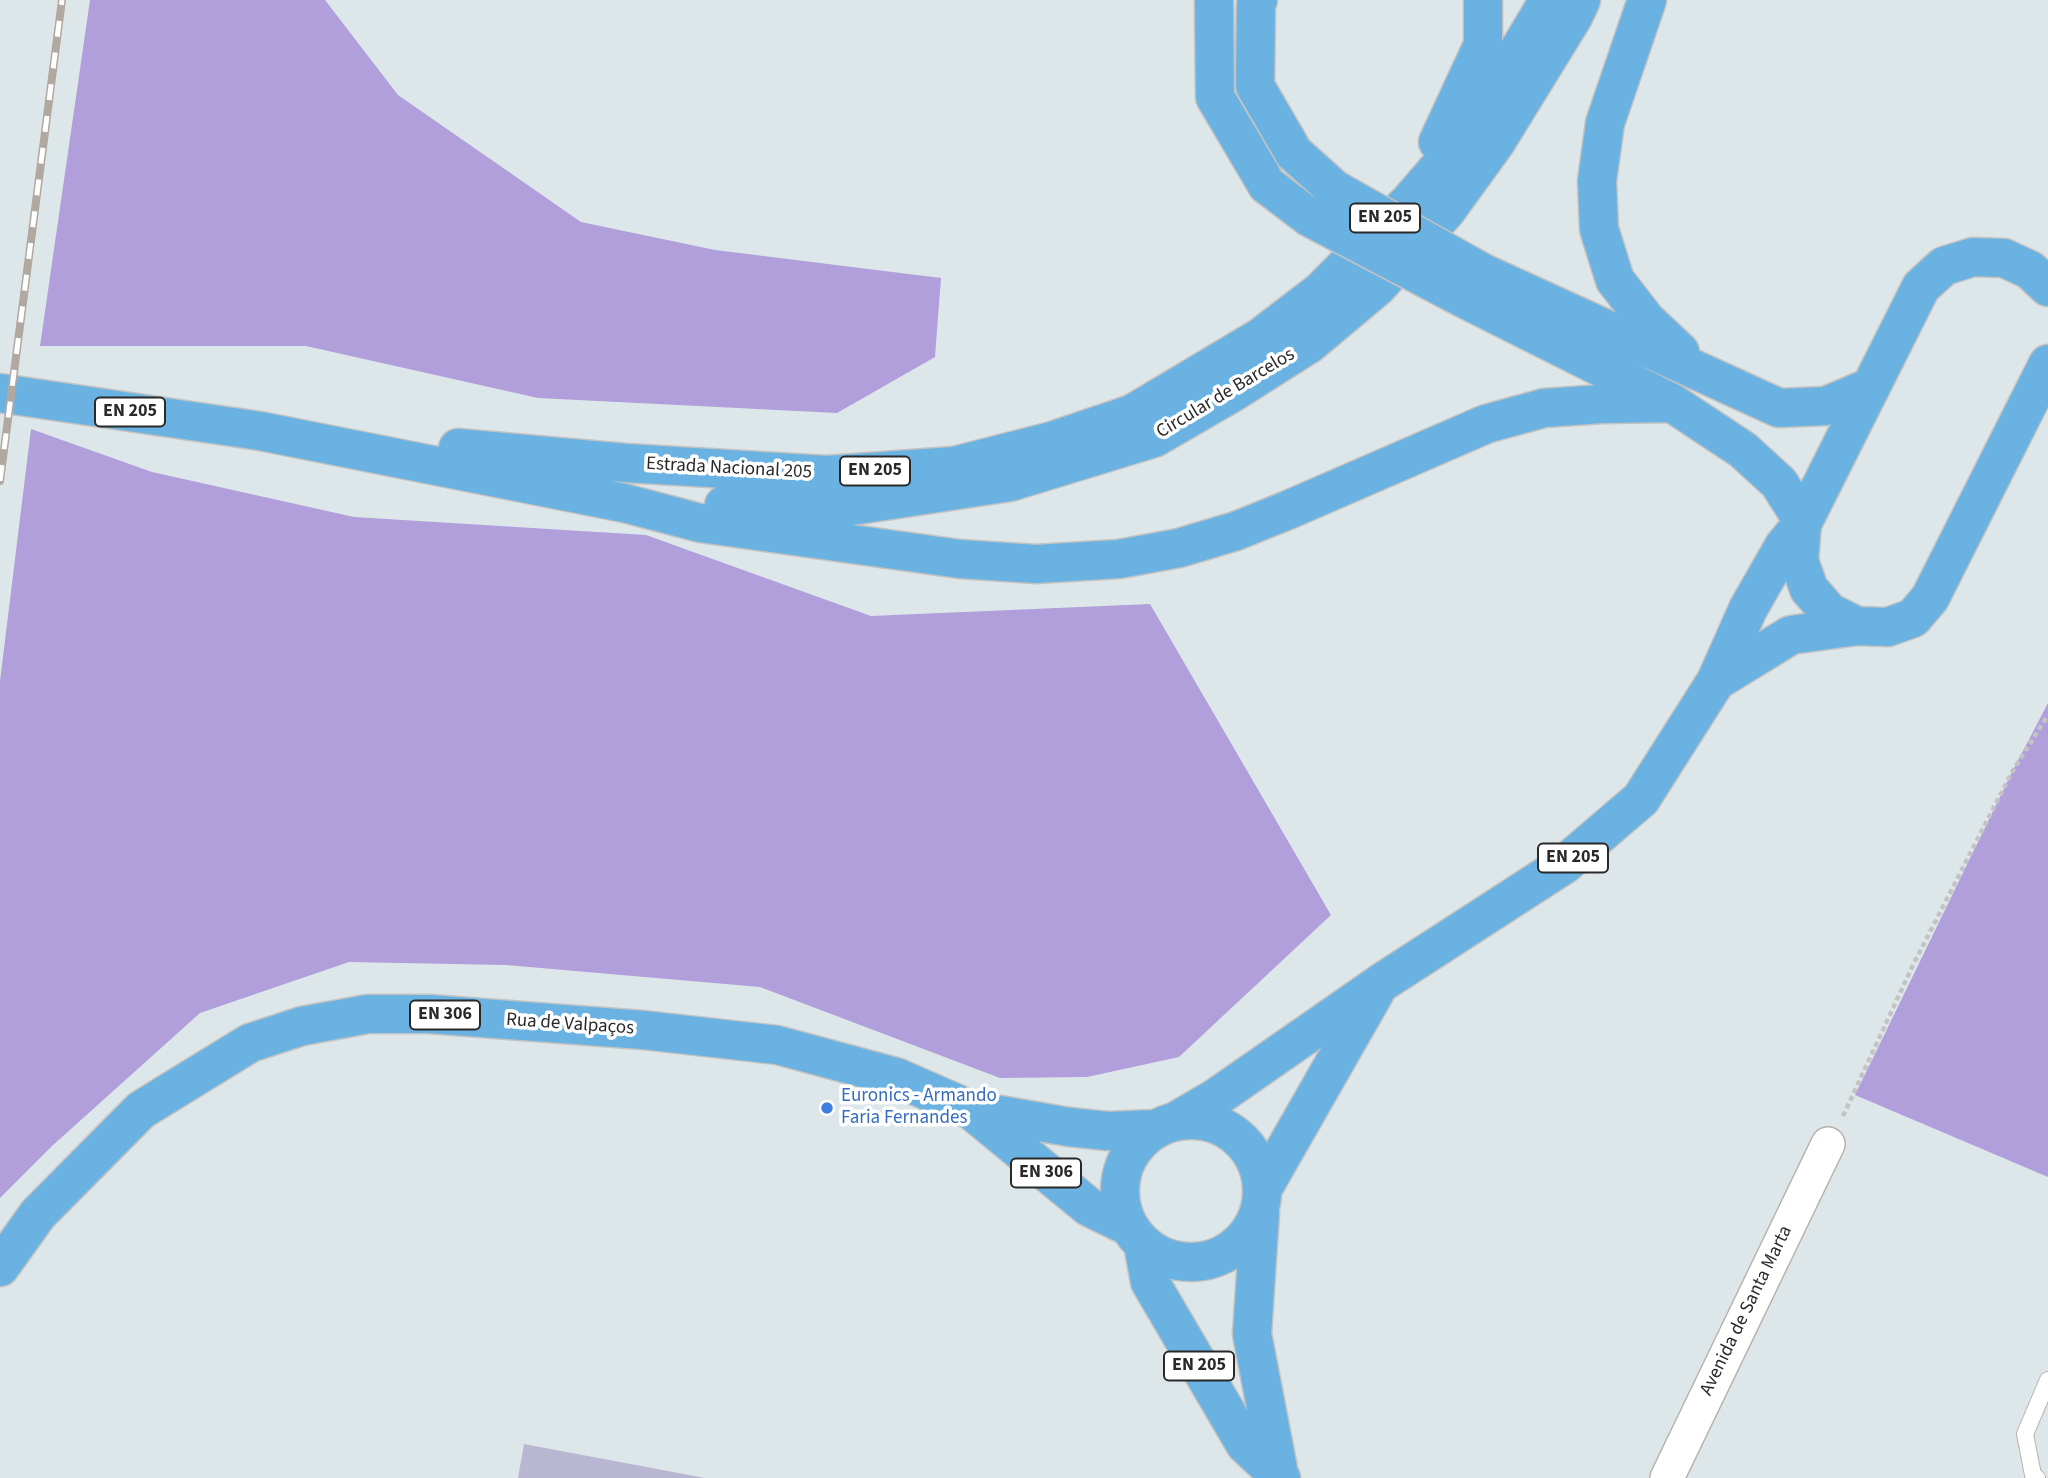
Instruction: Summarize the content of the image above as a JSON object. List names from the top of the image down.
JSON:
{
  "streets": {
    "main road": [
      "EN 205",
      "Circular de Barcelos",
      "Estrada Nacional 205",
      "EN 306",
      "Rua de Valpaços"
    ],
    "street": ["Avenida de Santa Marta"]
  },
  "crossings": [
    ["EN 205", "Circular de Barcelos"],
    ["EN 205", "Estrada Nacional 205"],
    ["EN 205", "Rua de Valpaços"],
    ["Circular de Barcelos", "Estrada Nacional 205"]
  ],
  "places": ["Euronics - Armando Faria Fernandes"]
}
